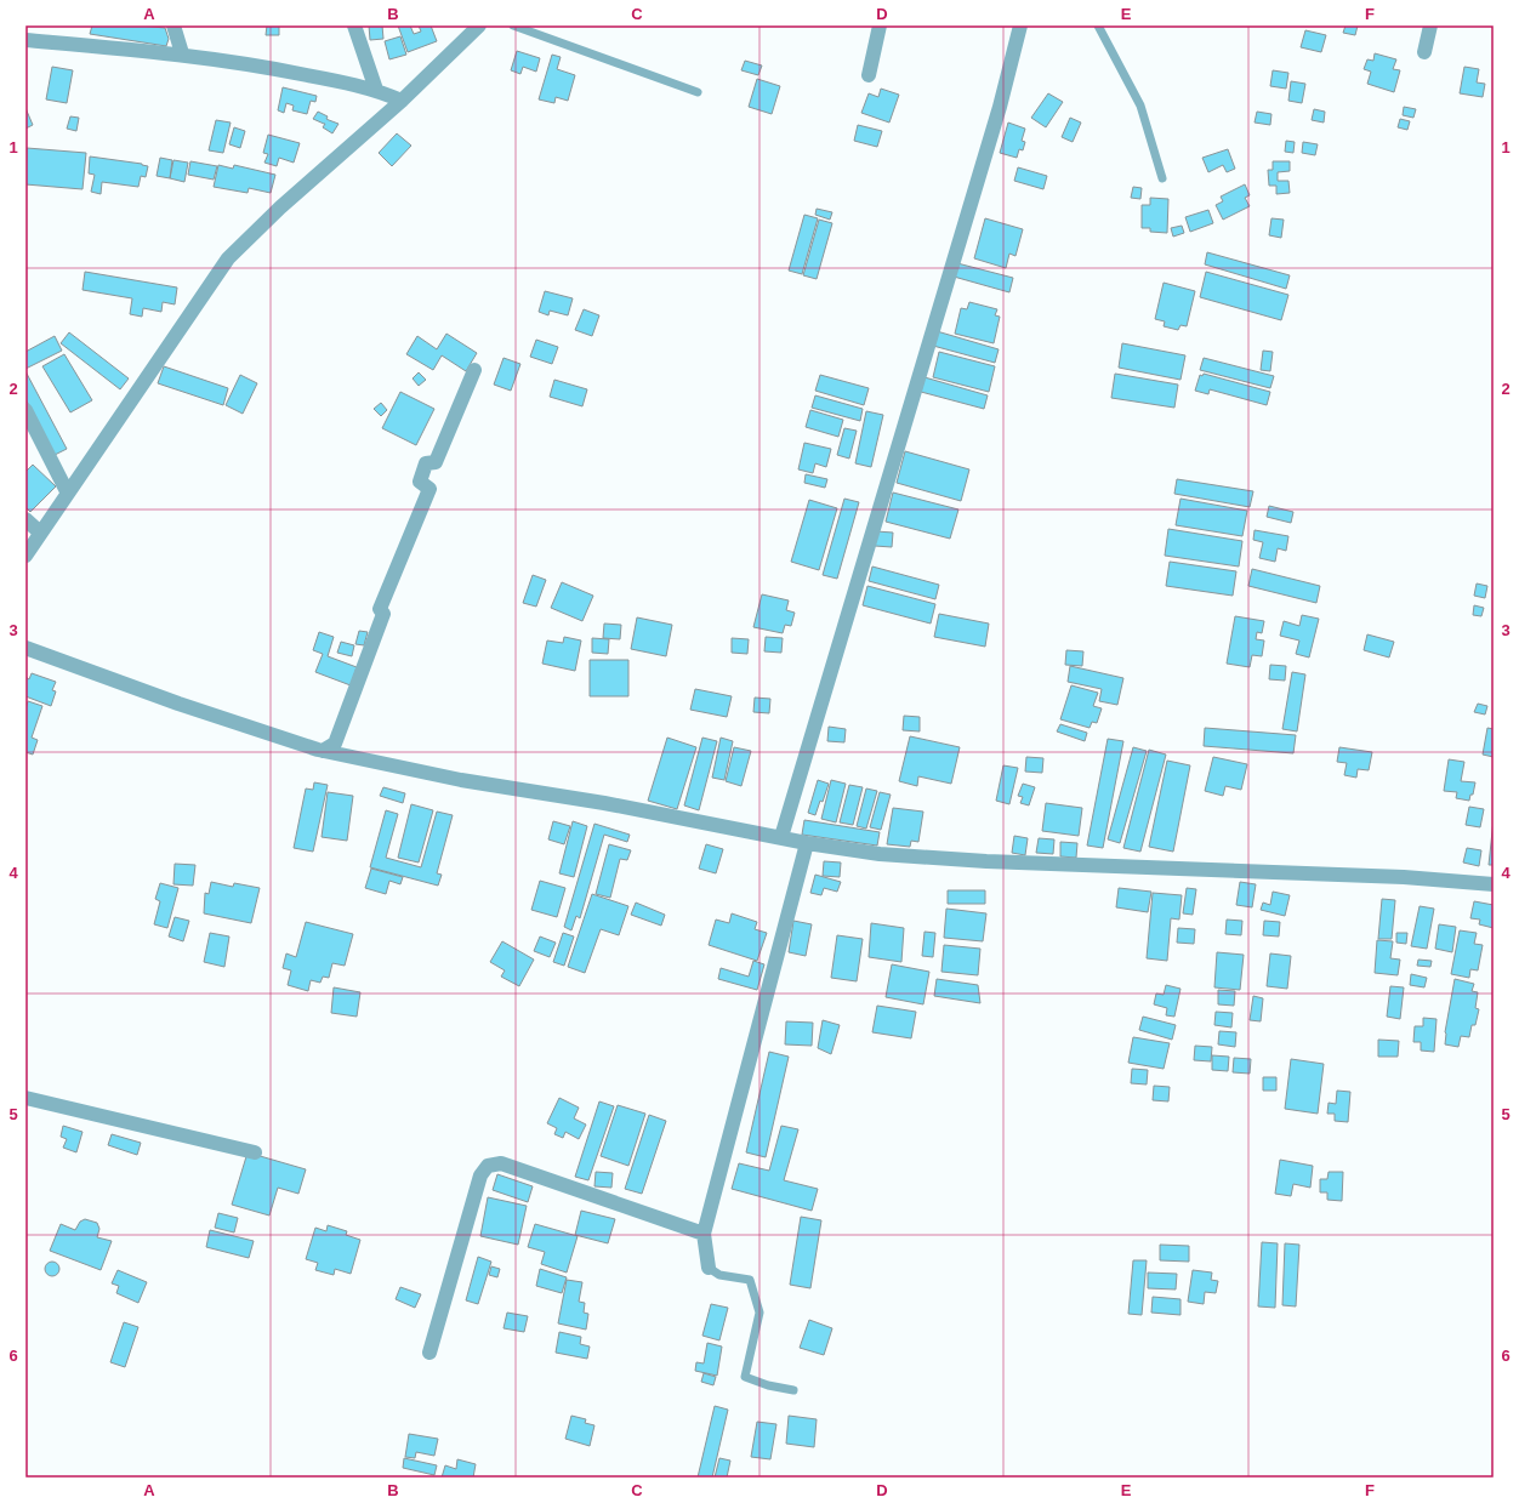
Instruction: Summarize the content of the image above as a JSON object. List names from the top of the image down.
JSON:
{
  "grid": {
    "columns": [
      "A",
      "B",
      "C",
      "D",
      "E",
      "F"
    ],
    "rows": [
      "1",
      "2",
      "3",
      "4",
      "5",
      "6"
    ]
  }
}
